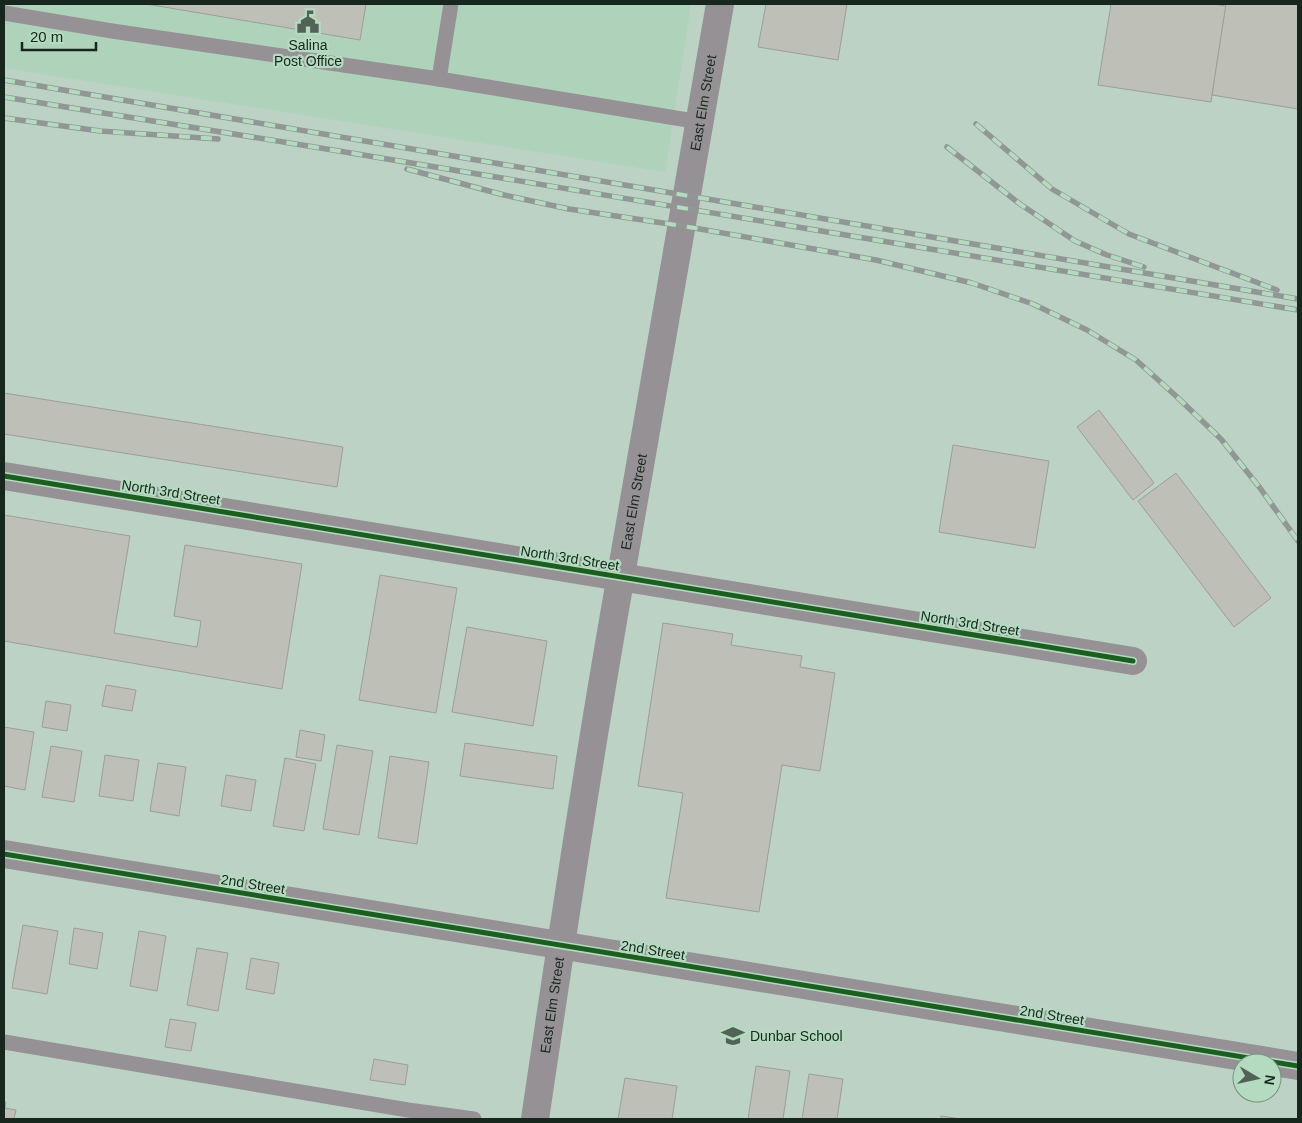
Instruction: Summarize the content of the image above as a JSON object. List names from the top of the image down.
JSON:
{
  "streets": {
    "street": ["East Elm Street", "North 3rd Street", "2nd Street"]
  },
  "crossings": [
    ["East Elm Street", "North 3rd Street"],
    ["East Elm Street", "2nd Street"]
  ],
  "places": {
    "public building": ["Salina Post Office"],
    "school or university": ["Dunbar School"]
  },
  "scale_bar": "20 m",
  "north": "right"
}
